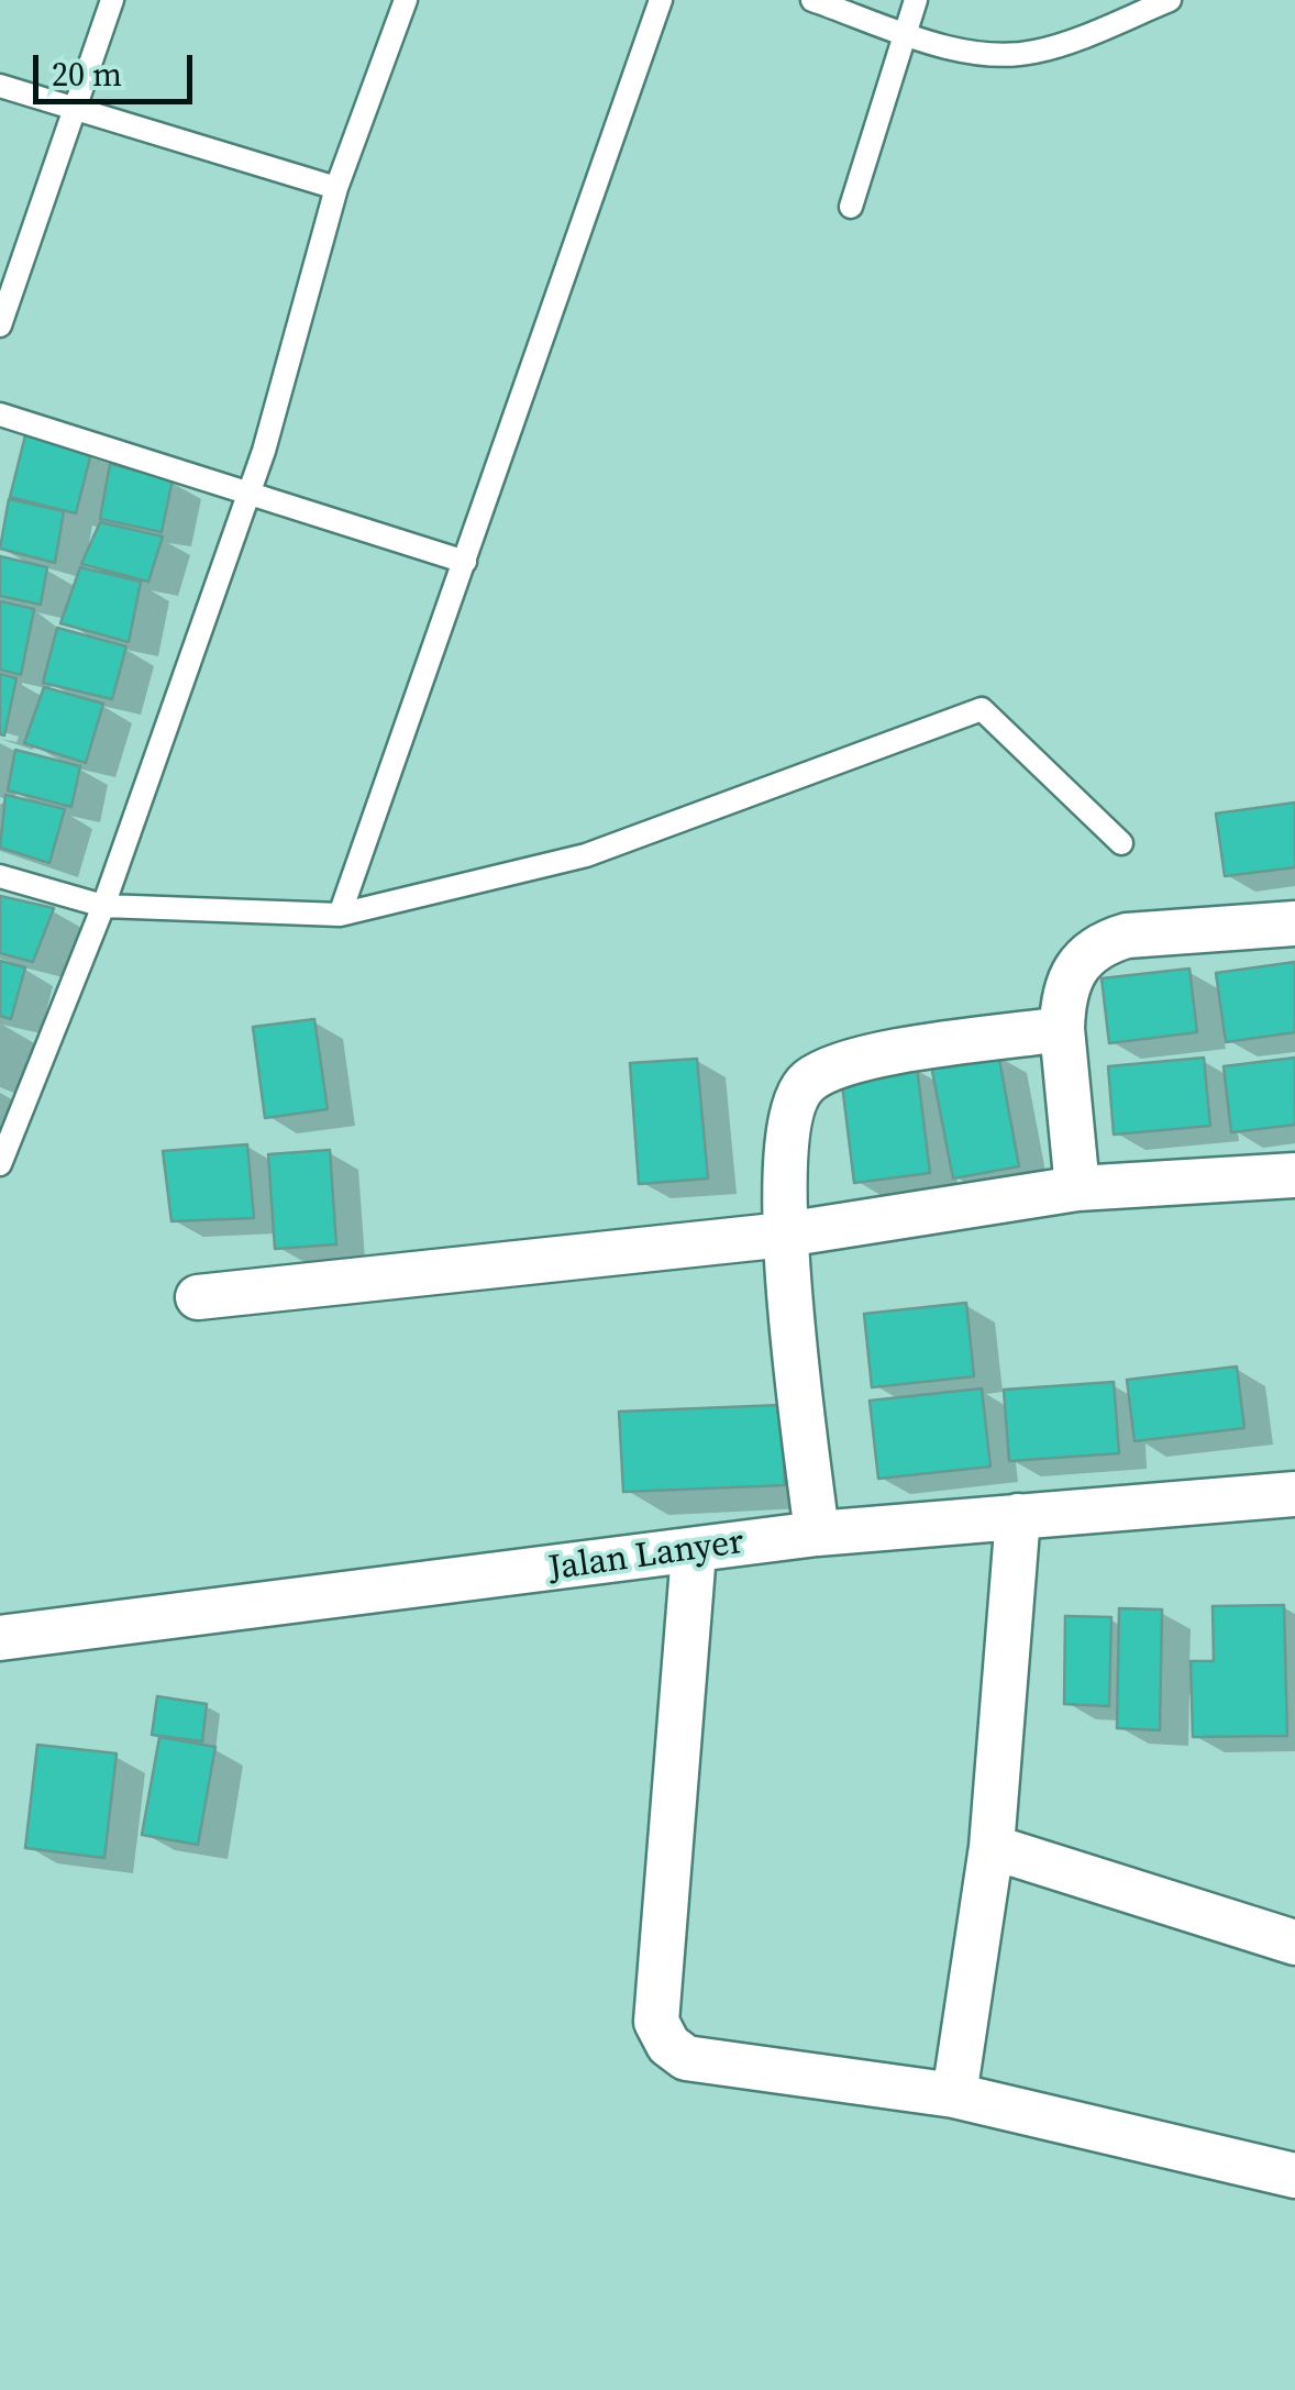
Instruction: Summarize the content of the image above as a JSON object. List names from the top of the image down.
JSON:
{
  "streets": {
    "street": ["Jalan Lanyer"]
  },
  "scale_bar": "20 m"
}
